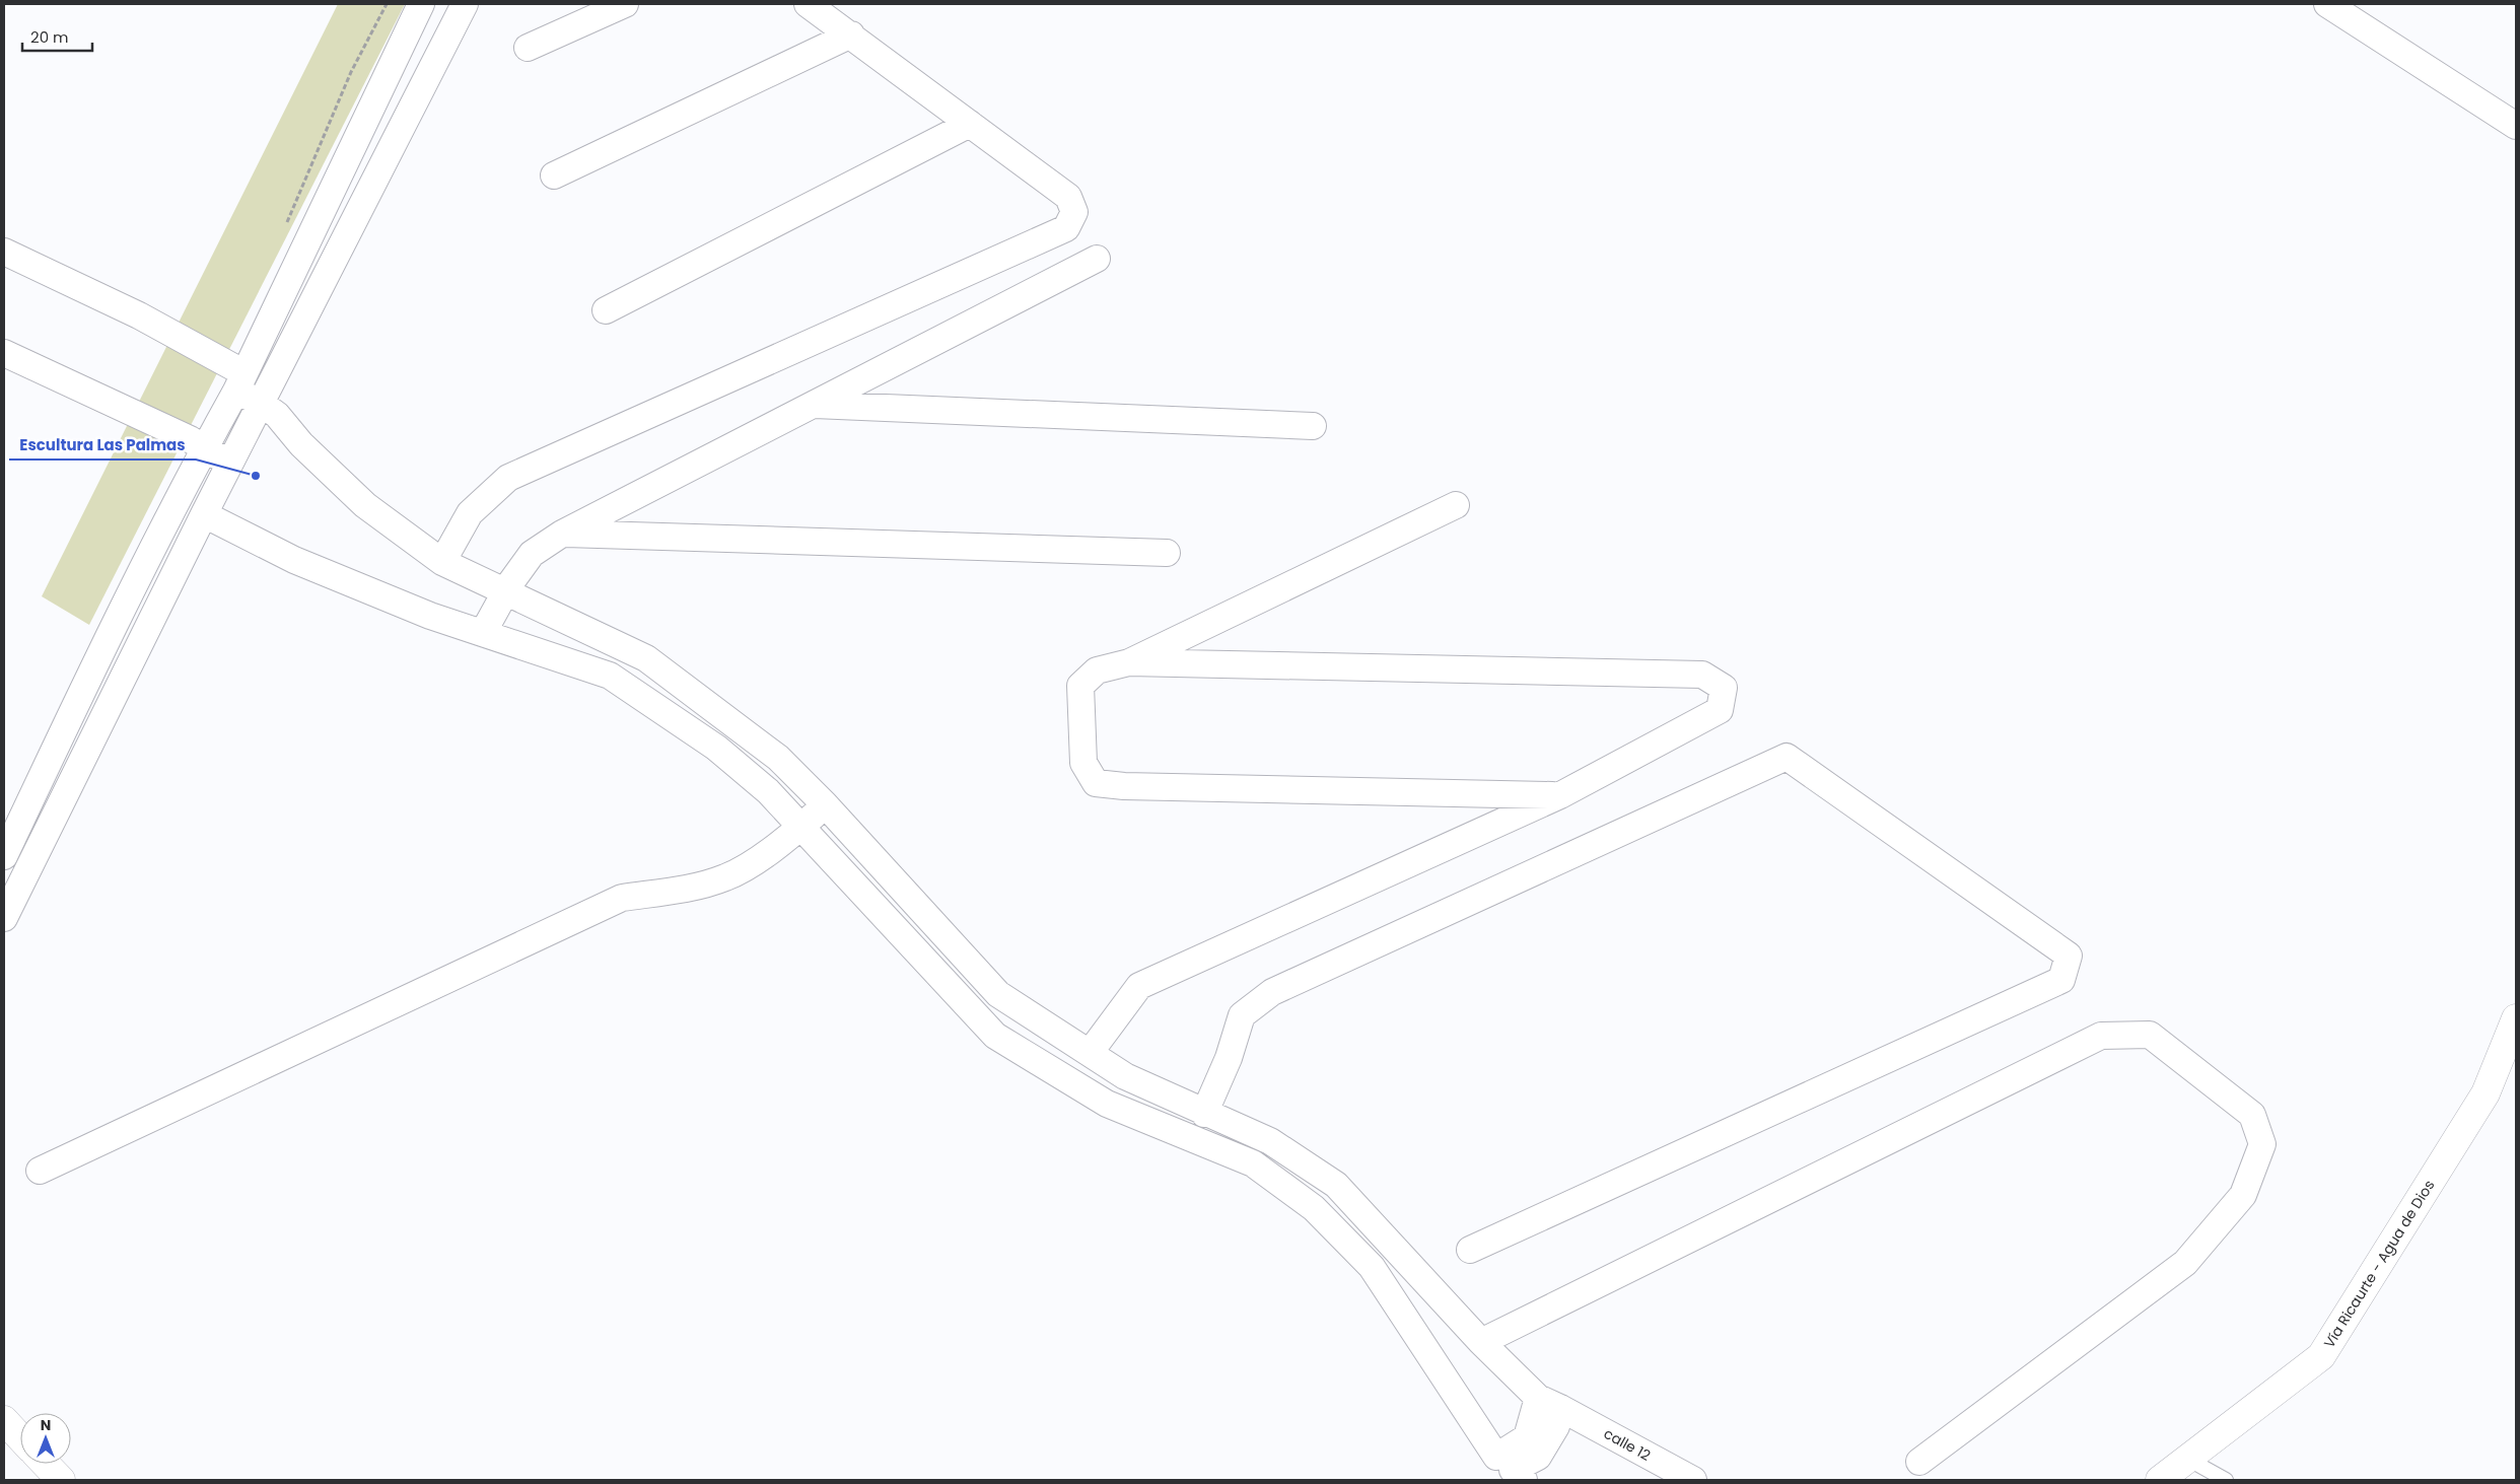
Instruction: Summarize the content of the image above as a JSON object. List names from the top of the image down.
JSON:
{
  "streets": {
    "street": ["Vía Ricaurte - Agua de Dios", "calle 12"]
  },
  "places": ["Escultura Las Palmas"],
  "scale_bar": "20 m",
  "north": "top"
}
